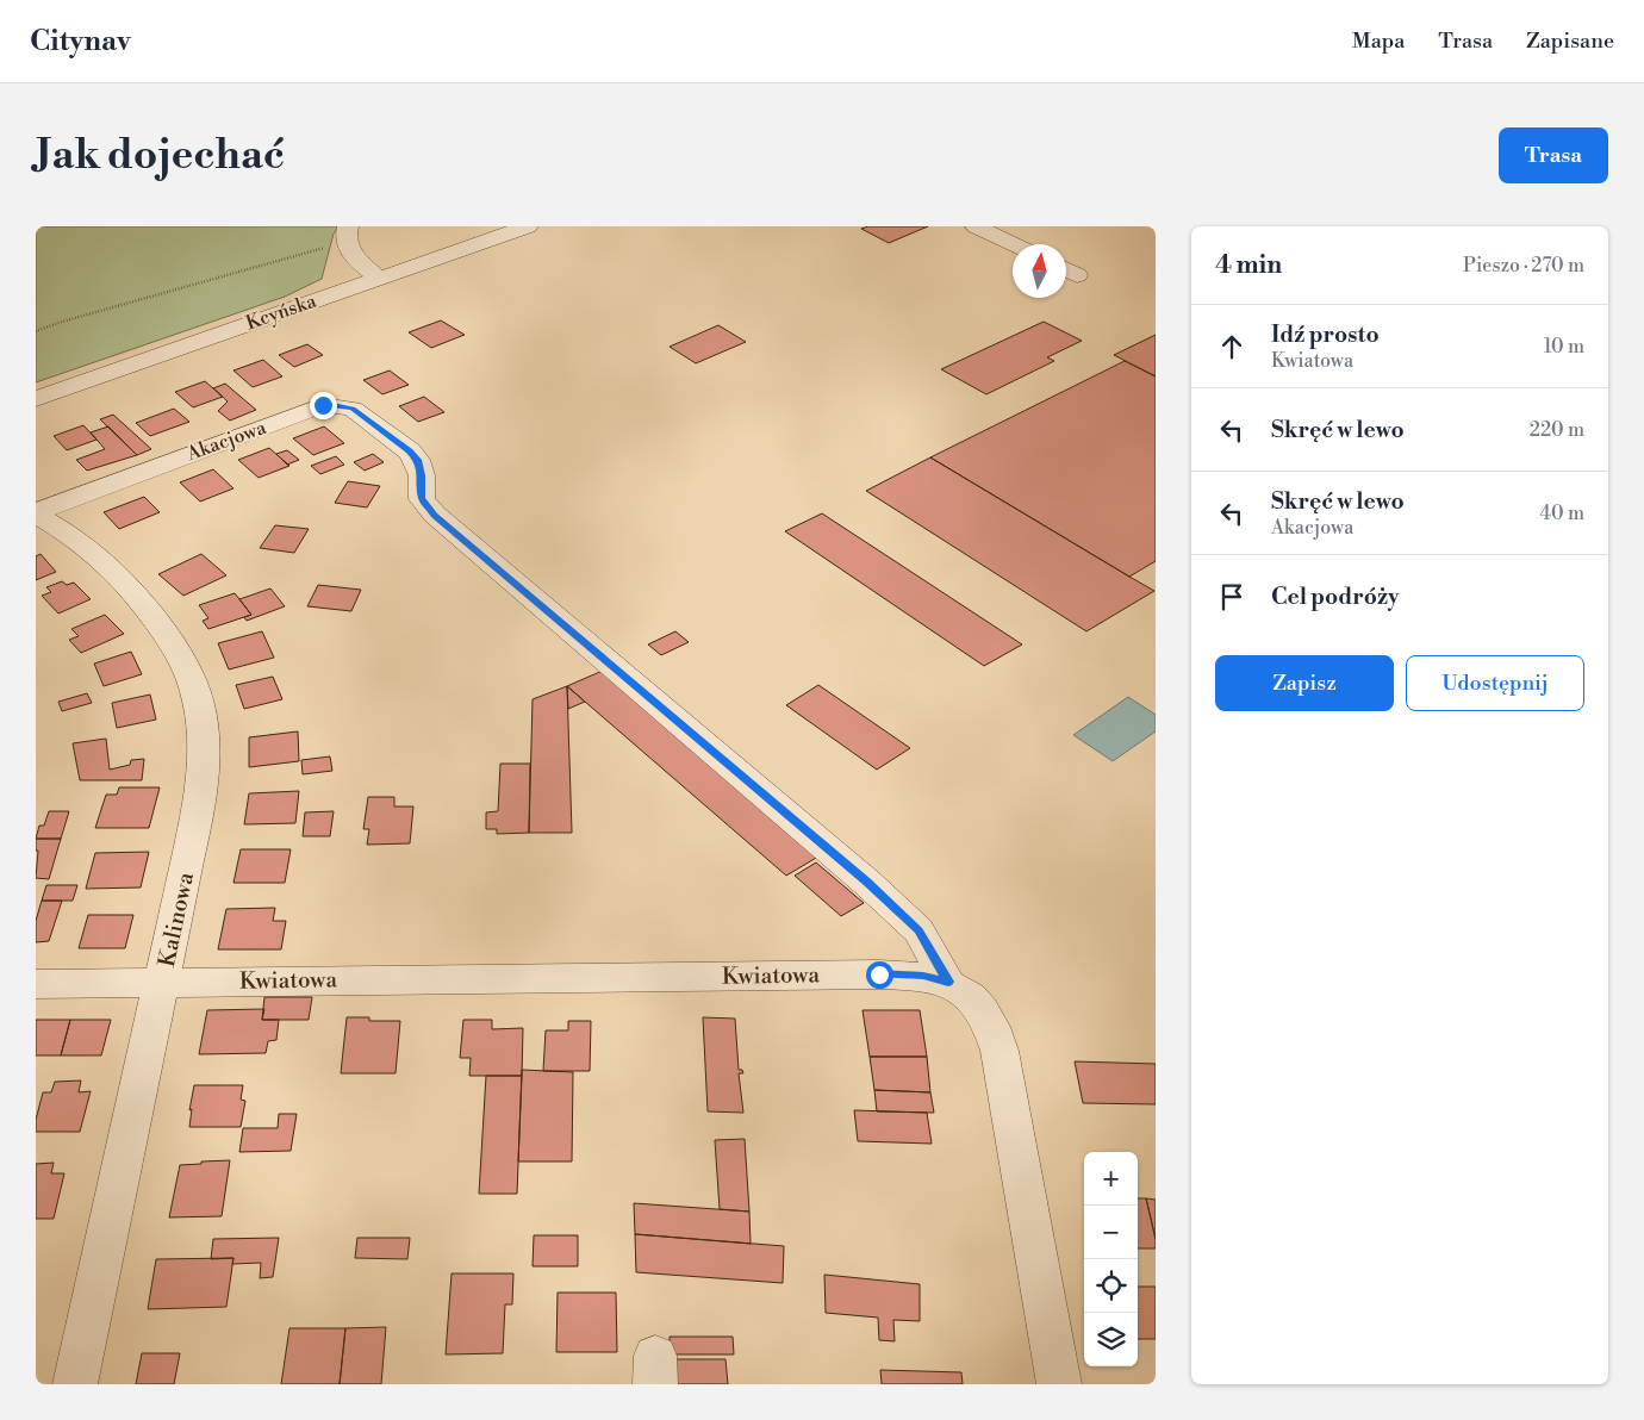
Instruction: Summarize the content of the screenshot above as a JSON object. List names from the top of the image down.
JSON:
{
  "streets": {
    "street": [
      "Kcyńska",
      "Akacjowa",
      "Kalinowa",
      "Kwiatowa"
    ]
  },
  "crossings": [
    ["Akacjowa", "Kalinowa"],
    ["Akacjowa", "Kwiatowa"],
    ["Kalinowa", "Kwiatowa"]
  ],
  "north": "top",
  "page": {
    "header": "Citynav",
    "nav": ["Mapa", "Trasa", "Zapisane"],
    "buttons": [
      "Trasa",
      ["Zapisz", "Udostępnij"]
    ],
    "title": "Jak dojechać",
    "heading": ["4 min", "Pieszo · 270 m"],
    "list": [
      ["Idź prosto", "Kwiatowa", "10 m"],
      ["Skręć w lewo", "220 m"],
      ["Skręć w lewo", "Akacjowa", "40 m"],
      "Cel podróży"
    ],
    "map_buttons": ["+", "−"]
  }
}
